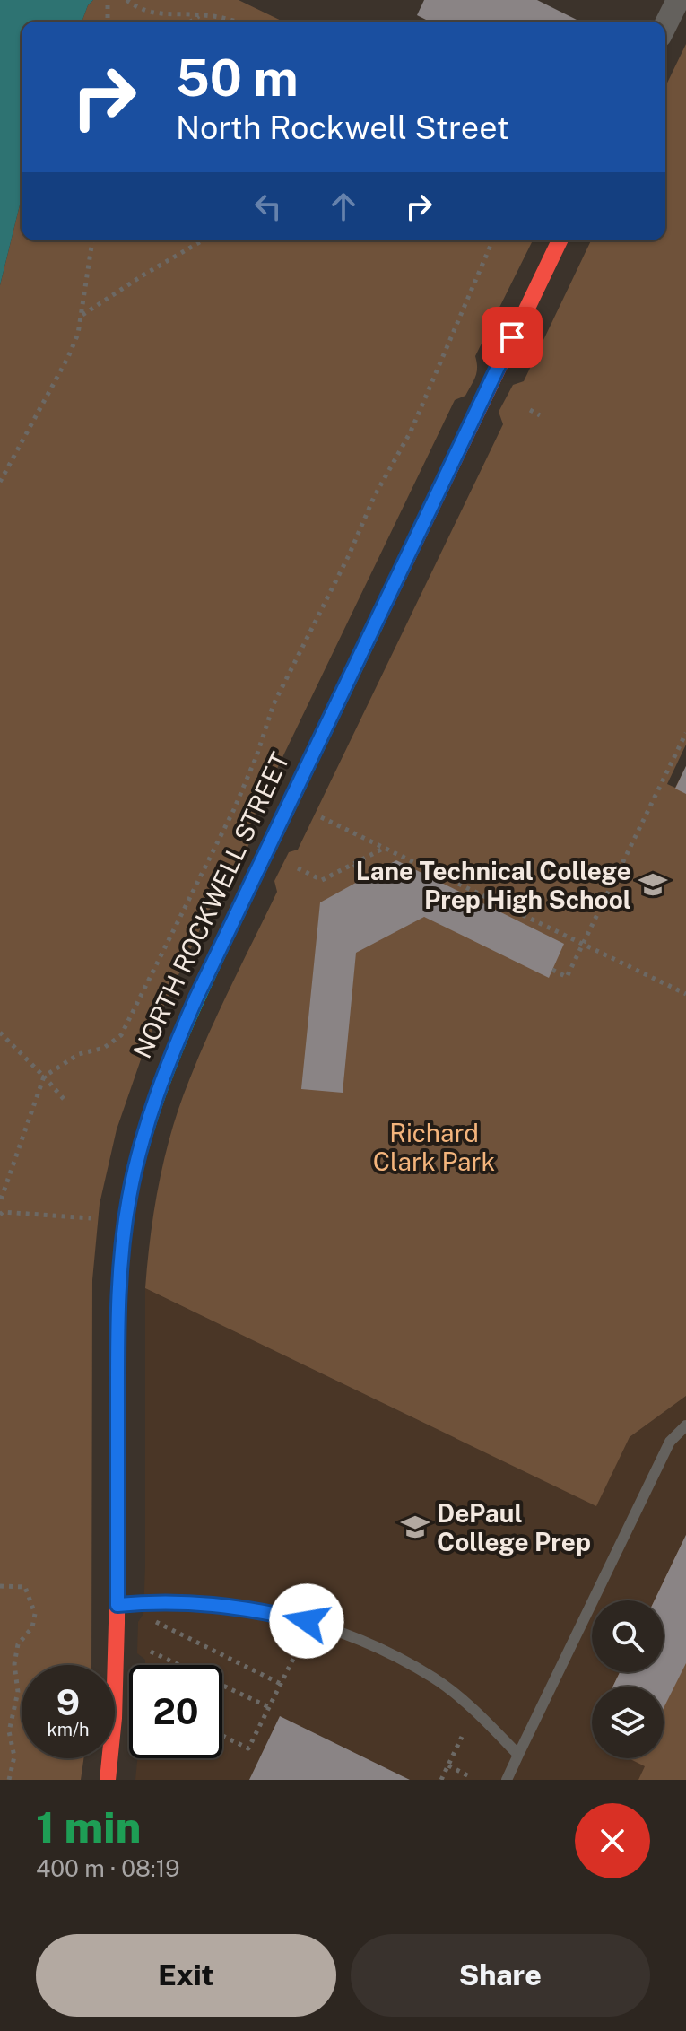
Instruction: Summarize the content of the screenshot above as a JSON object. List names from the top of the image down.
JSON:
{
  "streets": {
    "street": ["NORTH ROCKWELL STREET"]
  },
  "parks": ["Richard Clark Park"],
  "places": {
    "school or university": ["Lane Technical College Prep High School", "DePaul College Prep"]
  },
  "page": {
    "turn": ["50 m", "North Rockwell Street"],
    "speed": "9 km/h",
    "limit": "20",
    "heading": ["1 min", "400 m · 08:19"],
    "buttons": ["Exit", "Share"]
  }
}
